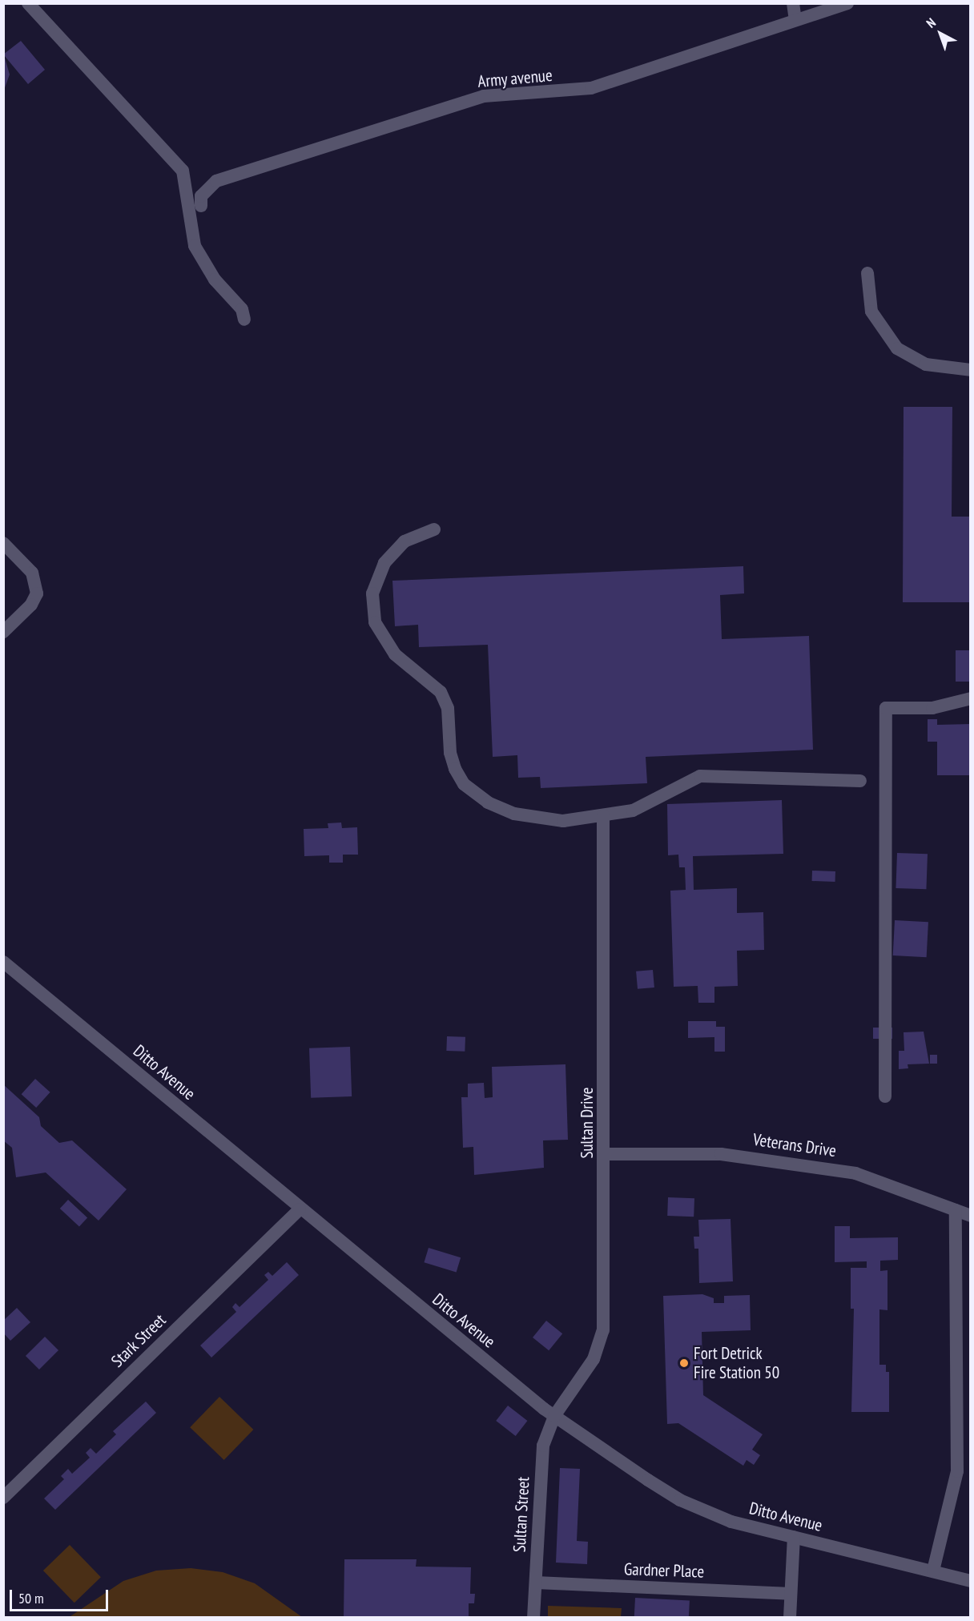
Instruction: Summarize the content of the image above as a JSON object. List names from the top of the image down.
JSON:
{
  "streets": {
    "street": [
      "Army avenue",
      "Ditto Avenue",
      "Sultan Drive",
      "Veterans Drive",
      "Stark Street",
      "Sultan Street",
      "Gardner Place"
    ]
  },
  "crossings": [
    ["Ditto Avenue", "Sultan Drive"],
    ["Ditto Avenue", "Stark Street"],
    ["Ditto Avenue", "Sultan Street"],
    ["Sultan Drive", "Veterans Drive"],
    ["Sultan Drive", "Sultan Street"],
    ["Sultan Street", "Gardner Place"]
  ],
  "places": ["Fort Detrick Fire Station 50"],
  "scale_bar": "50 m",
  "north": "top left"
}
